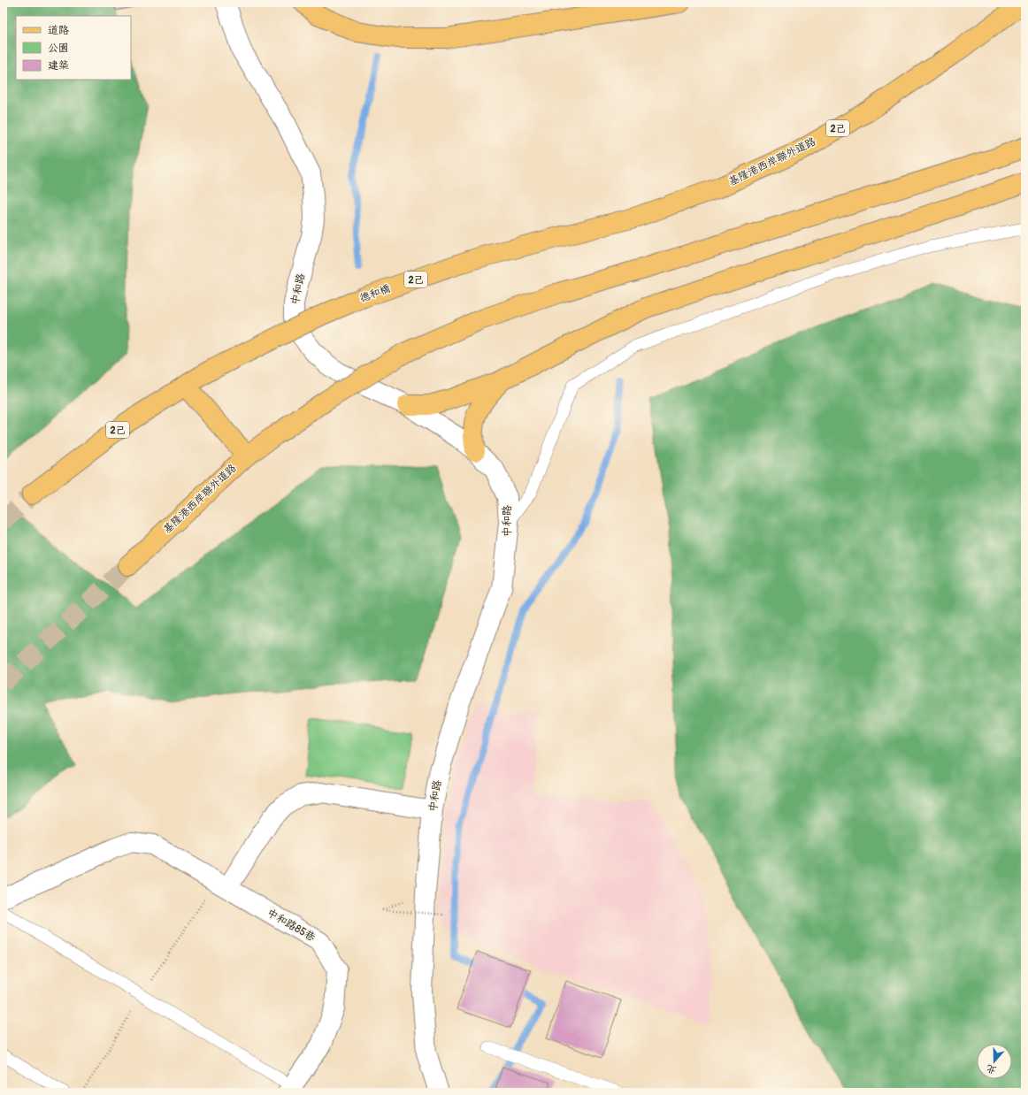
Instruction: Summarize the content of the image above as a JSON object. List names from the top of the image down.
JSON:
{
  "streets": {
    "main road": ["2己", "基隆港西岸聯外道路", "德和橋"],
    "street": ["中和路", "中和路85巷"]
  },
  "crossings": [
    ["2己", "德和橋"],
    ["基隆港西岸聯外道路", "德和橋"]
  ],
  "legend": ["道路", "公園", "建築"],
  "north": "bottom"
}
